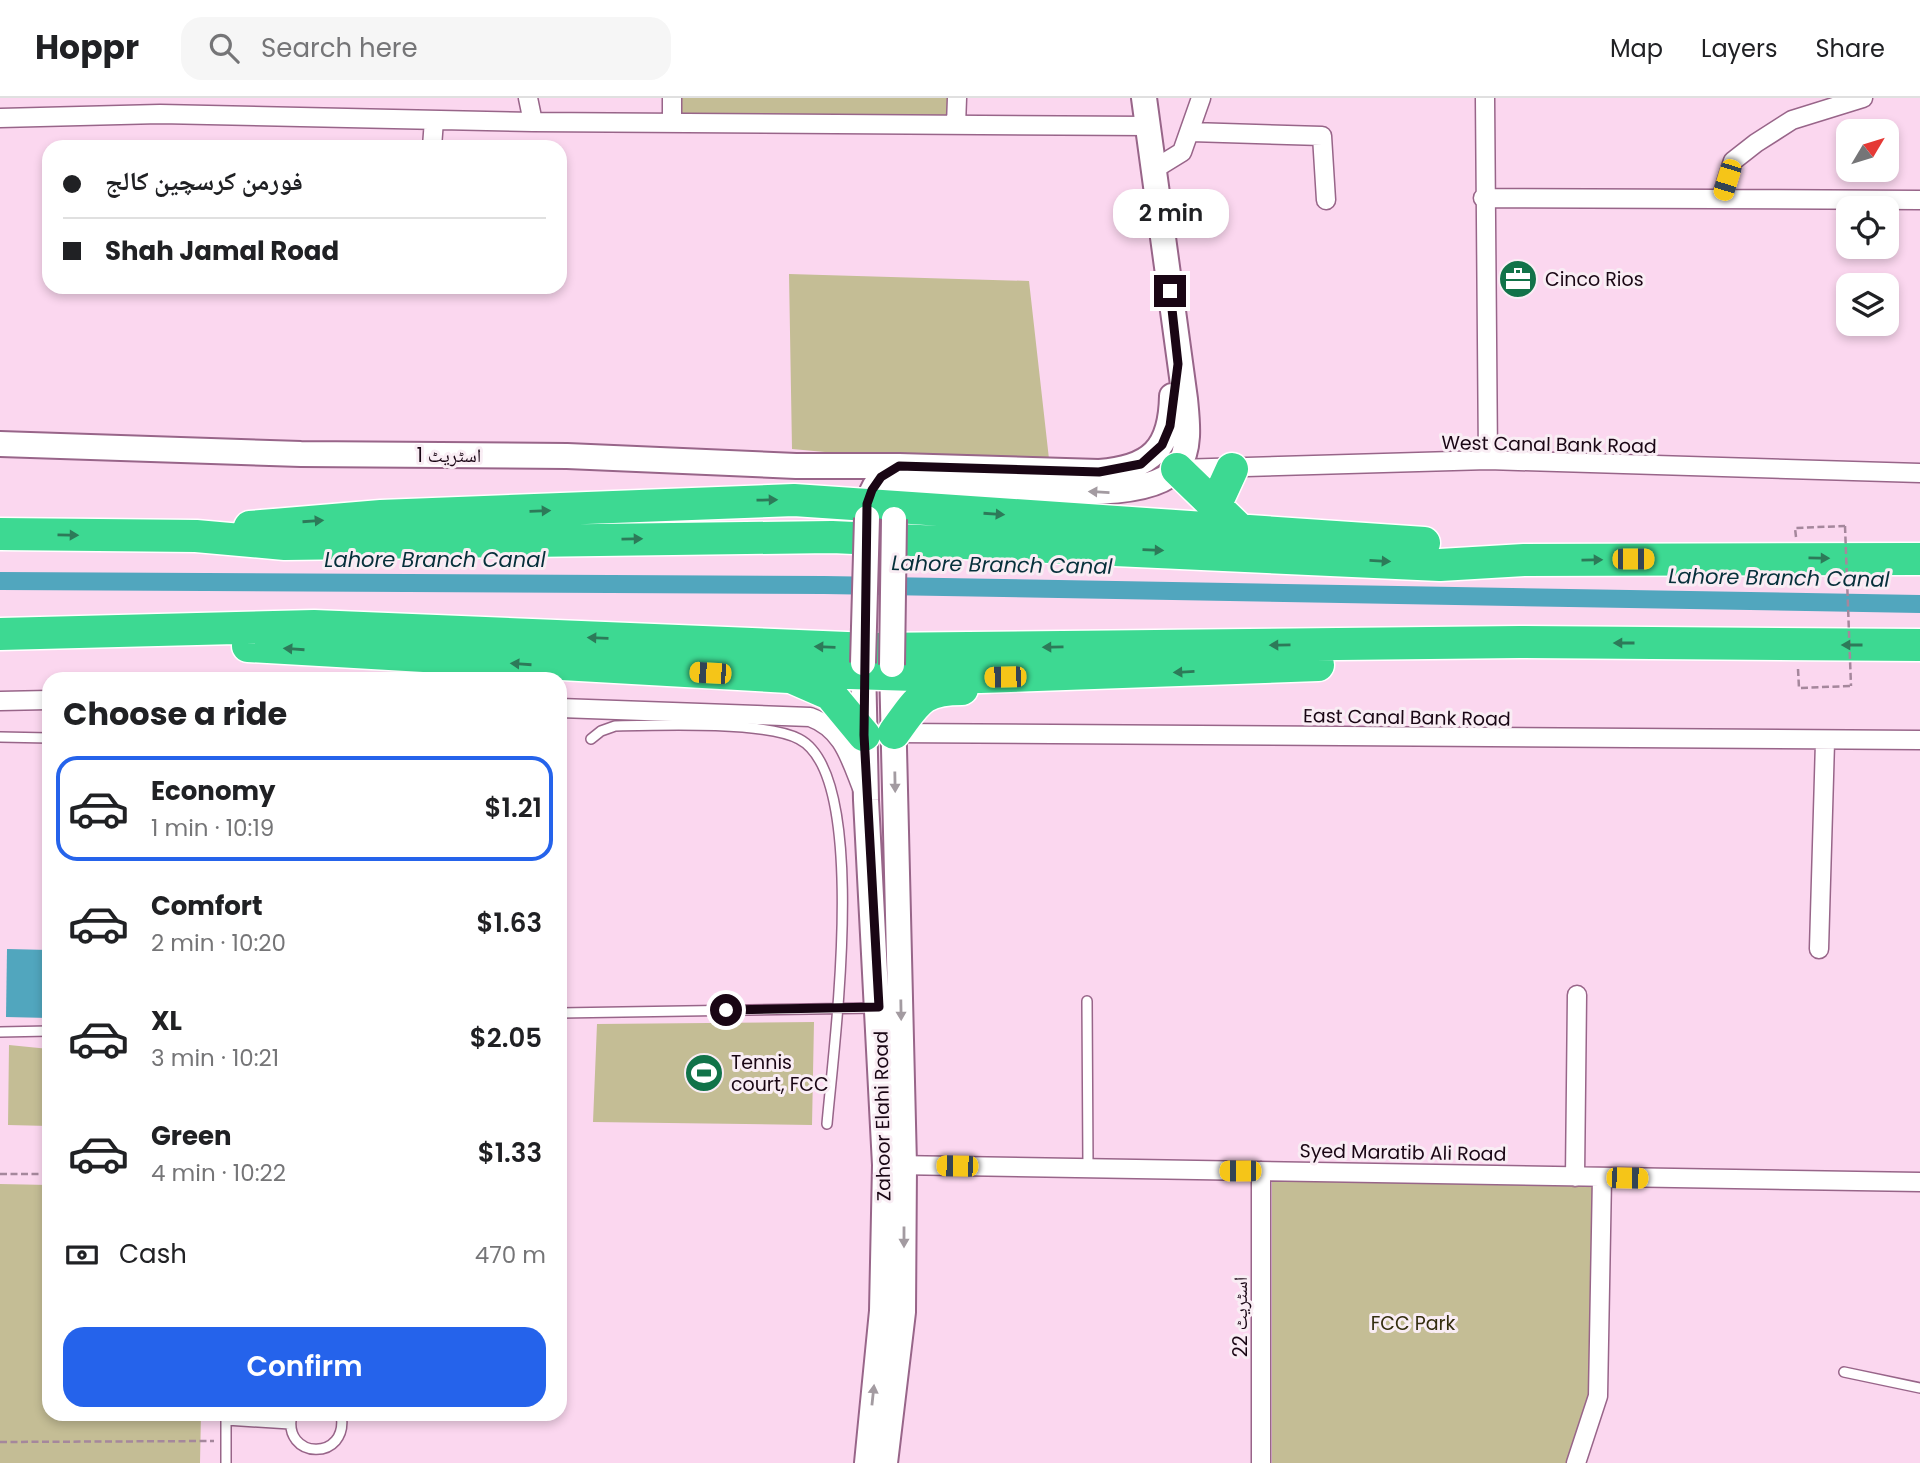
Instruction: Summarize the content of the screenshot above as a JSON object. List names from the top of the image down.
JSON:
{
  "streets": {
    "main road": ["اسٹریٹ 1", "Zahoor Elahi Road"],
    "street": [
      "West Canal Bank Road",
      "East Canal Bank Road",
      "Syed Maratib Ali Road",
      "اسٹریٹ 22"
    ]
  },
  "crossings": [
    ["اسٹریٹ 1", "Zahoor Elahi Road"],
    ["East Canal Bank Road", "Zahoor Elahi Road"],
    ["Zahoor Elahi Road", "Syed Maratib Ali Road"],
    ["Syed Maratib Ali Road", "اسٹریٹ 22"]
  ],
  "water": ["Lahore Branch Canal"],
  "parks": ["FCC Park"],
  "places": {
    "office": ["Cinco Rios"],
    "sports": ["Tennis court, FCC"]
  },
  "north": "top right",
  "page": {
    "header": "Hoppr",
    "search": "Search here",
    "nav": ["Map", "Layers", "Share"],
    "banner": ["فورمن کرسچین کالج", "Shah Jamal Road"],
    "bubble": "2 min",
    "heading": "Choose a ride",
    "list": [
      {
        "name": "Economy",
        "note": "1 min · 10:19",
        "value": "$1.21"
      },
      {
        "name": "Comfort",
        "note": "2 min · 10:20",
        "value": "$1.63"
      },
      {
        "name": "XL",
        "note": "3 min · 10:21",
        "value": "$2.05"
      },
      {
        "name": "Green",
        "note": "4 min · 10:22",
        "value": "$1.33"
      }
    ],
    "pay": ["Cash", "470 m"],
    "buttons": "Confirm"
  }
}
